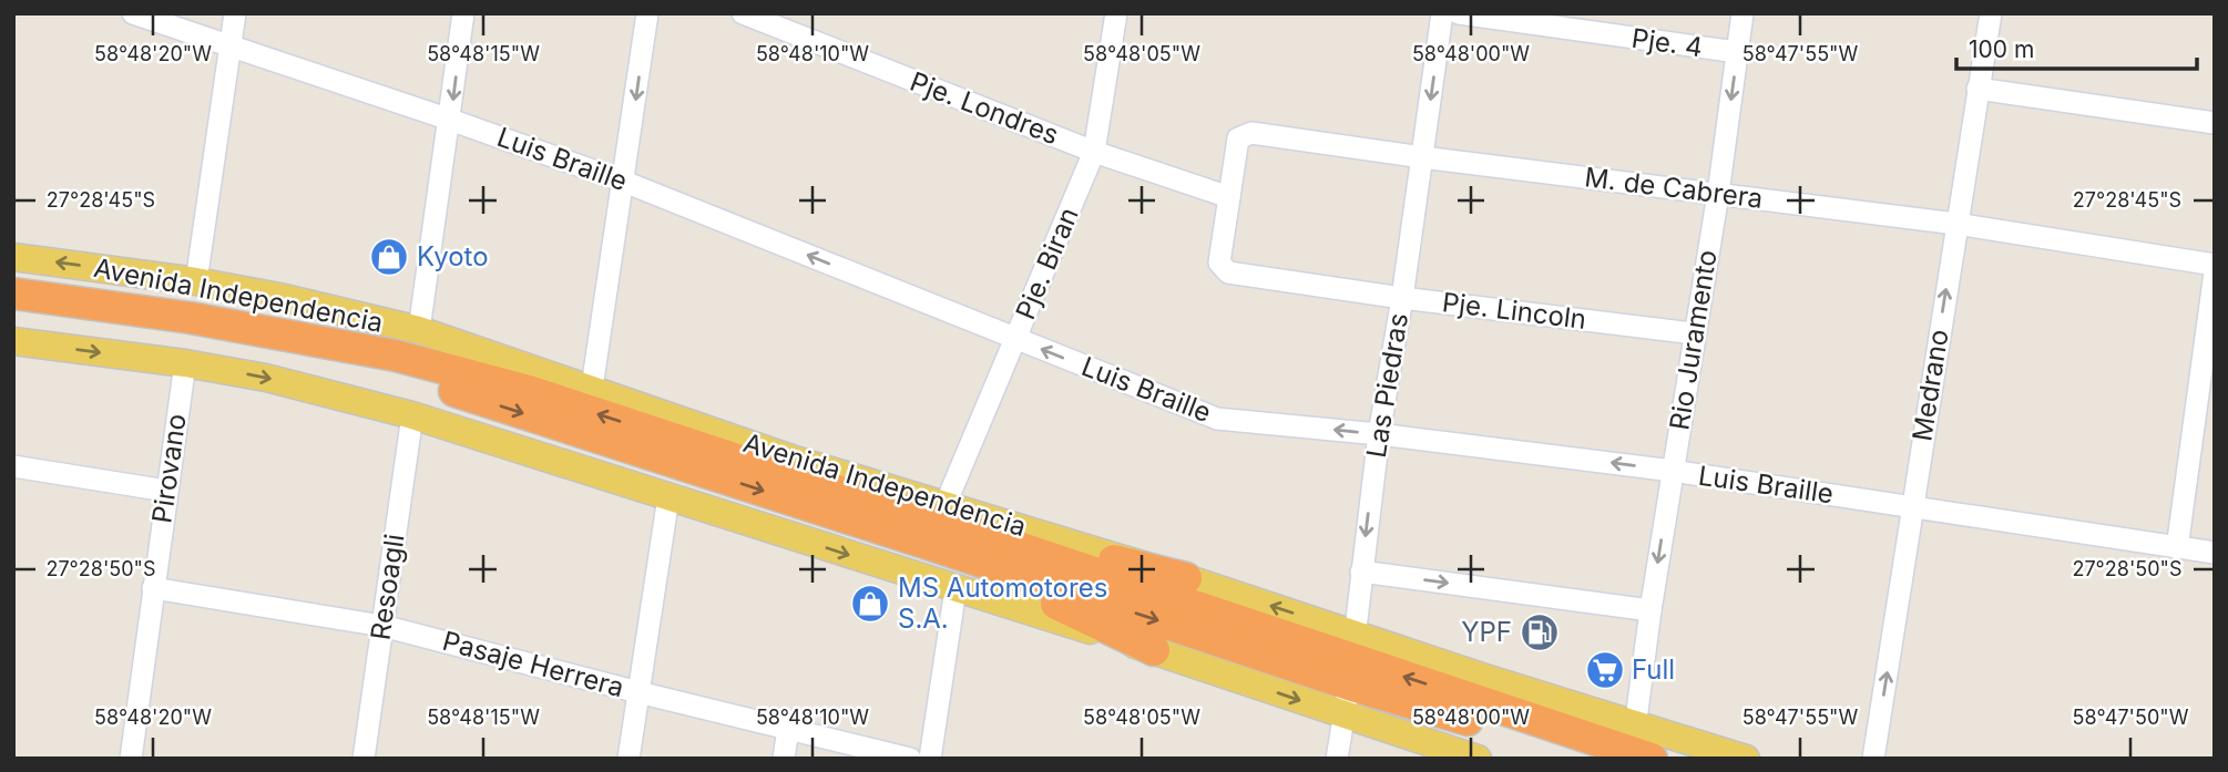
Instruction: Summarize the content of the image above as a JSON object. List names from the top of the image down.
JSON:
{
  "streets": {
    "highway": ["Avenida Independencia"],
    "street": [
      "Pje. 4",
      "Pje. Londres",
      "Luis Braille",
      "M. de Cabrera",
      "Pje. Biran",
      "Pje. Lincoln",
      "Rio Juramento",
      "Las Piedras",
      "Medrano",
      "Pirovano",
      "Resoagli",
      "Pasaje Herrera"
    ]
  },
  "crossings": [
    ["Pje. 4", "Rio Juramento"],
    ["Pje. Londres", "M. de Cabrera"],
    ["Pje. Londres", "Pje. Biran"],
    ["Pje. Londres", "Pje. Lincoln"],
    ["Luis Braille", "Pje. Biran"],
    ["Luis Braille", "Rio Juramento"],
    ["Luis Braille", "Las Piedras"],
    ["Luis Braille", "Medrano"],
    ["M. de Cabrera", "Pje. Lincoln"],
    ["M. de Cabrera", "Rio Juramento"],
    ["M. de Cabrera", "Las Piedras"],
    ["M. de Cabrera", "Medrano"],
    ["Pje. Biran", "Avenida Independencia"],
    ["Avenida Independencia", "Rio Juramento"],
    ["Avenida Independencia", "Las Piedras"],
    ["Pje. Lincoln", "Rio Juramento"],
    ["Pje. Lincoln", "Las Piedras"],
    ["Pirovano", "Pasaje Herrera"],
    ["Resoagli", "Pasaje Herrera"]
  ],
  "one_way": [
    "Luis Braille",
    "Rio Juramento",
    "Las Piedras",
    "Medrano"
  ],
  "places": {
    "shop": ["Kyoto", "MS Automotores S.A."],
    "fuel station": ["YPF"],
    "supermarket": ["Full"]
  },
  "scale_bar": "100 m",
  "coordinates": [
    "58°48'20\"W",
    "58°48'15\"W",
    "58°48'10\"W",
    "58°48'05\"W",
    "58°48'00\"W",
    "58°47'55\"W",
    "27°28'45\"S",
    "27°28'50\"S",
    "58°47'50\"W"
  ]
}
